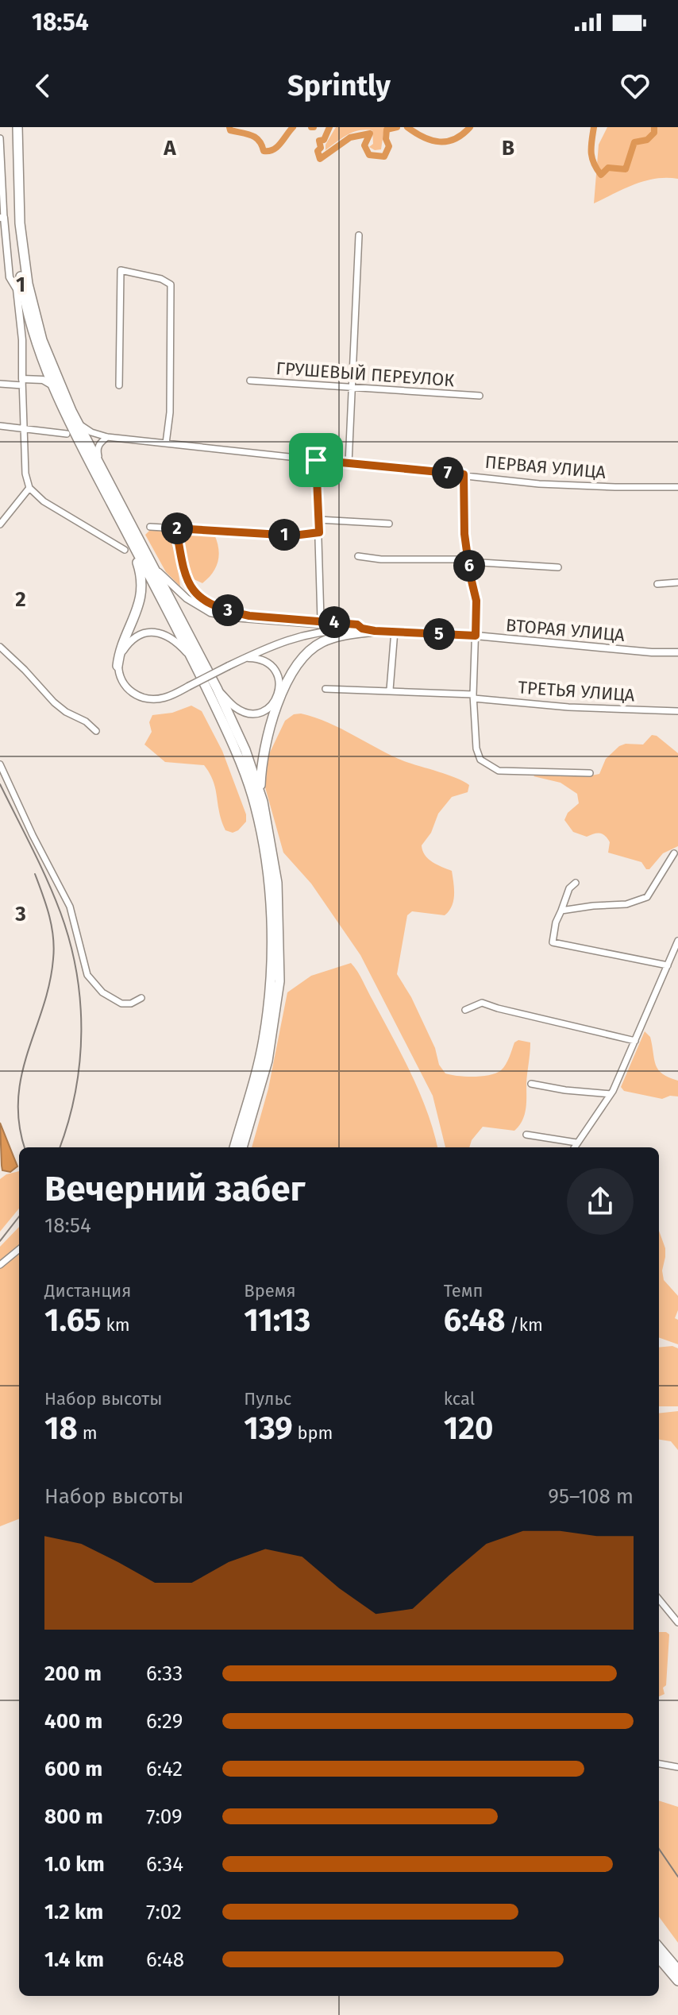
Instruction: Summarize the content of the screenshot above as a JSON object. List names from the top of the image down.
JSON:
{
  "streets": {
    "main road": ["ВТОРАЯ УЛИЦА"],
    "street": ["ГРУШЕВЫЙ ПЕРЕУЛОК", "ПЕРВАЯ УЛИЦА", "ТРЕТЬЯ УЛИЦА"]
  },
  "page": {
    "status": "18:54",
    "header": "Sprintly",
    "pins": [
      "7",
      "2",
      "1",
      "6",
      "3",
      "4",
      "5"
    ],
    "heading": ["Вечерний забег", "18:54"],
    "stats": [
      ["Дистанция", "1.65 km"],
      ["Время", "11:13"],
      ["Темп", "6:48 /km"],
      ["Набор высоты", "18 m"],
      ["Пульс", "139 bpm"],
      ["kcal", "120"]
    ],
    "chart": ["Набор высоты", "95–108 m"],
    "list": [
      {
        "name": "200 m",
        "note": "6:33"
      },
      {
        "name": "400 m",
        "note": "6:29"
      },
      {
        "name": "600 m",
        "note": "6:42"
      },
      {
        "name": "800 m",
        "note": "7:09"
      },
      {
        "name": "1.0 km",
        "note": "6:34"
      },
      {
        "name": "1.2 km",
        "note": "7:02"
      },
      {
        "name": "1.4 km",
        "note": "6:48"
      }
    ]
  },
  "grid": {
    "columns": ["A", "B"],
    "rows": ["1", "2", "3"]
  }
}
